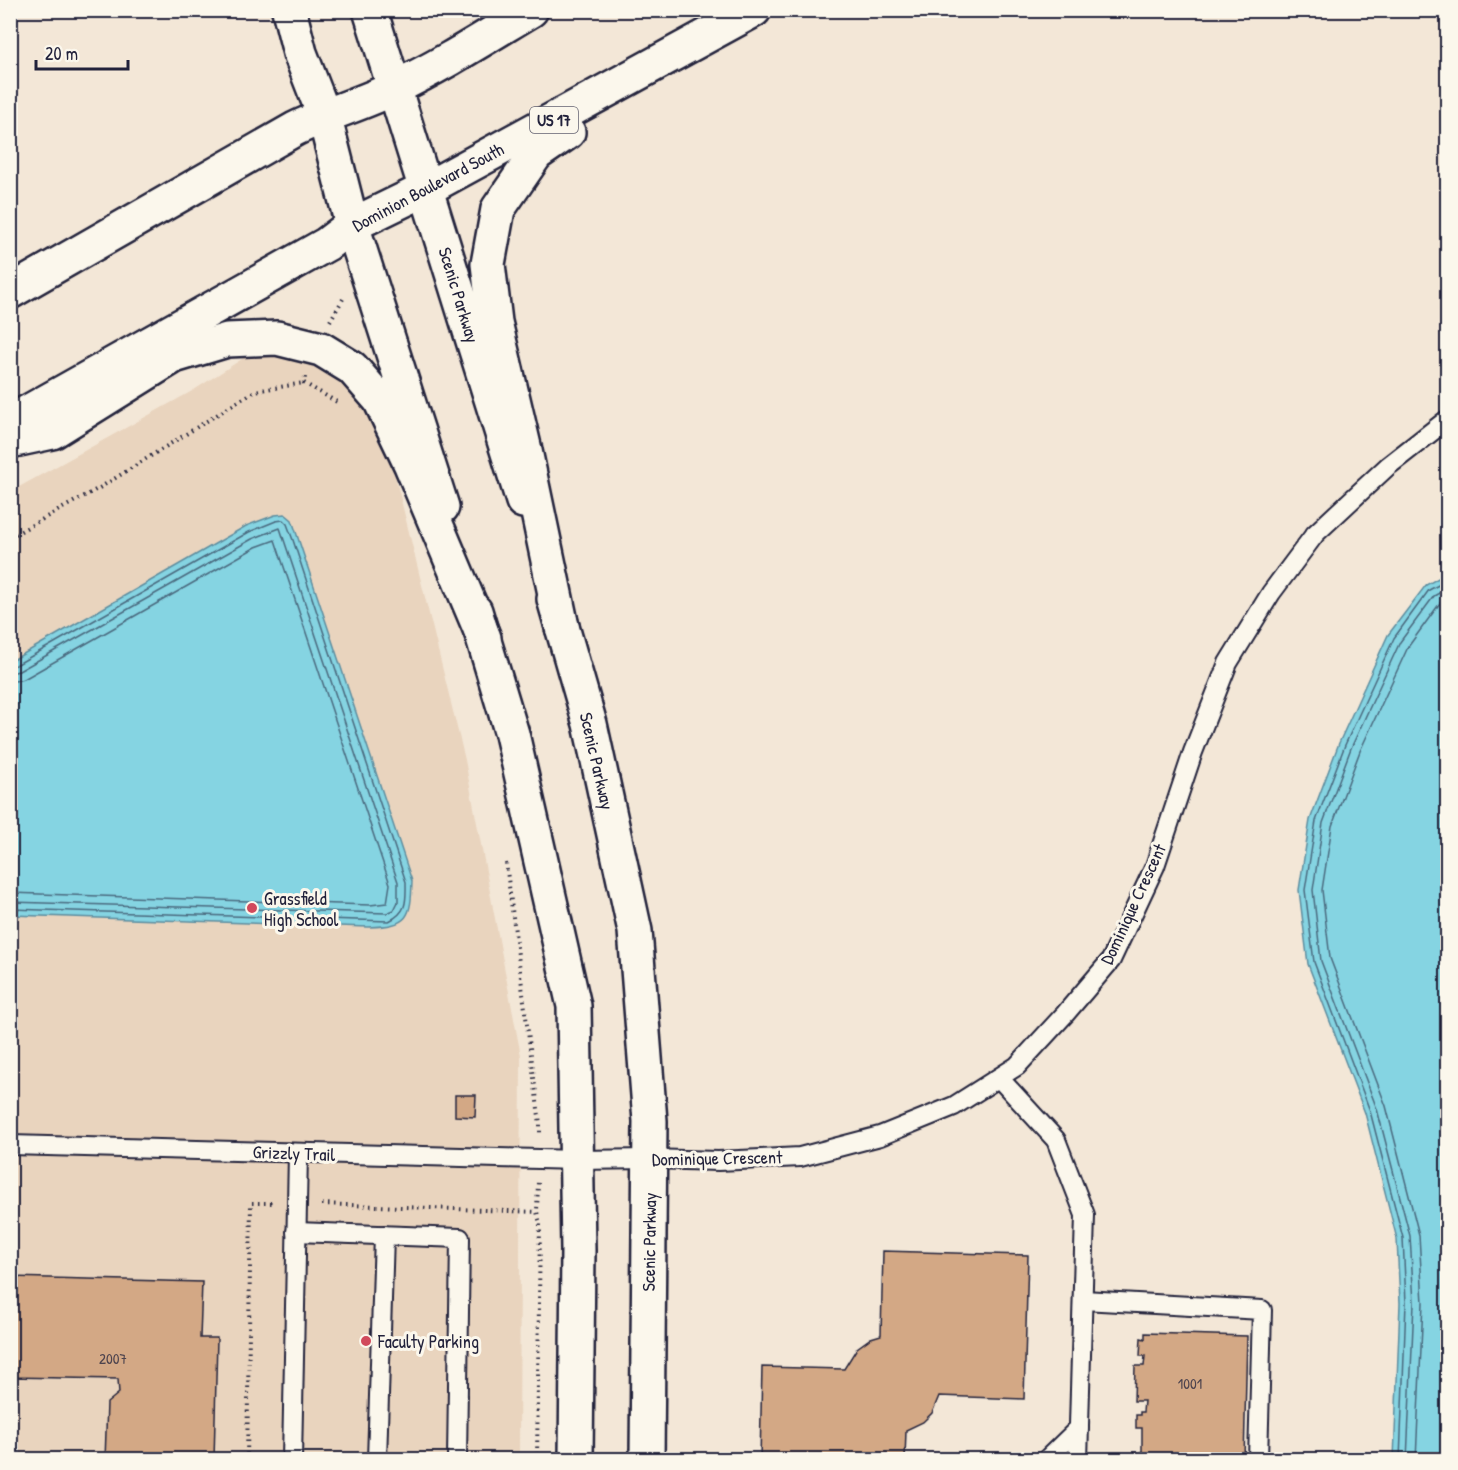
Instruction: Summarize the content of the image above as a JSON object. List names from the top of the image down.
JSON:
{
  "streets": {
    "main road": ["US 17", "Dominion Boulevard South", "Scenic Parkway"],
    "lane": ["Dominique Crescent", "Grizzly Trail"]
  },
  "crossings": [
    ["Dominion Boulevard South", "Scenic Parkway"],
    ["Scenic Parkway", "Dominique Crescent"],
    ["Dominique Crescent", "Grizzly Trail"]
  ],
  "places": ["Grassfield High School", "Faculty Parking"],
  "house_numbers": ["2007", "1001"],
  "scale_bar": "20 m"
}
